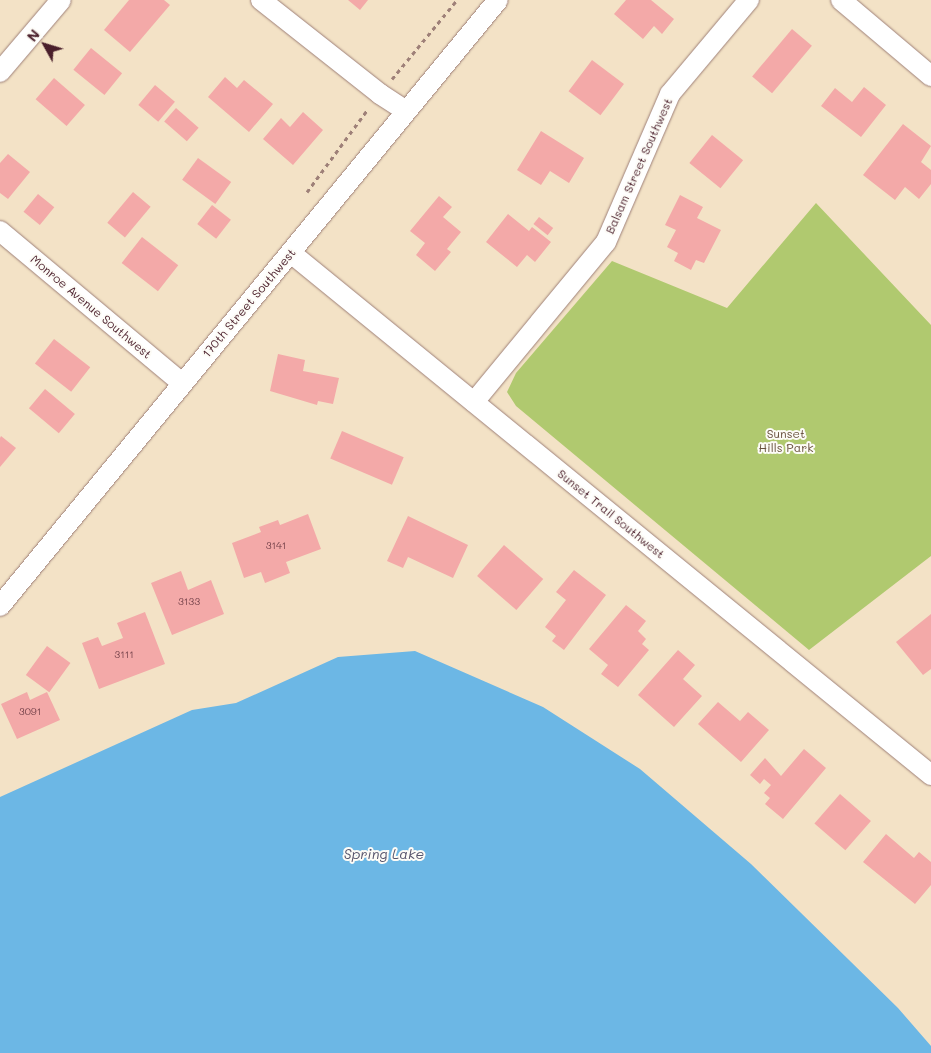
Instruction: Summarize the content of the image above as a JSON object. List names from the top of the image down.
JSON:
{
  "streets": {
    "street": [
      "Balsam Street Southwest",
      "170th Street Southwest",
      "Monroe Avenue Southwest",
      "Sunset Trail Southwest"
    ]
  },
  "crossings": [
    ["Balsam Street Southwest", "Sunset Trail Southwest"],
    ["170th Street Southwest", "Monroe Avenue Southwest"],
    ["170th Street Southwest", "Sunset Trail Southwest"]
  ],
  "water": ["Spring Lake"],
  "parks": ["Sunset Hills Park"],
  "house_numbers": [
    "3141",
    "3133",
    "3111",
    "3091"
  ],
  "north": "top left"
}
